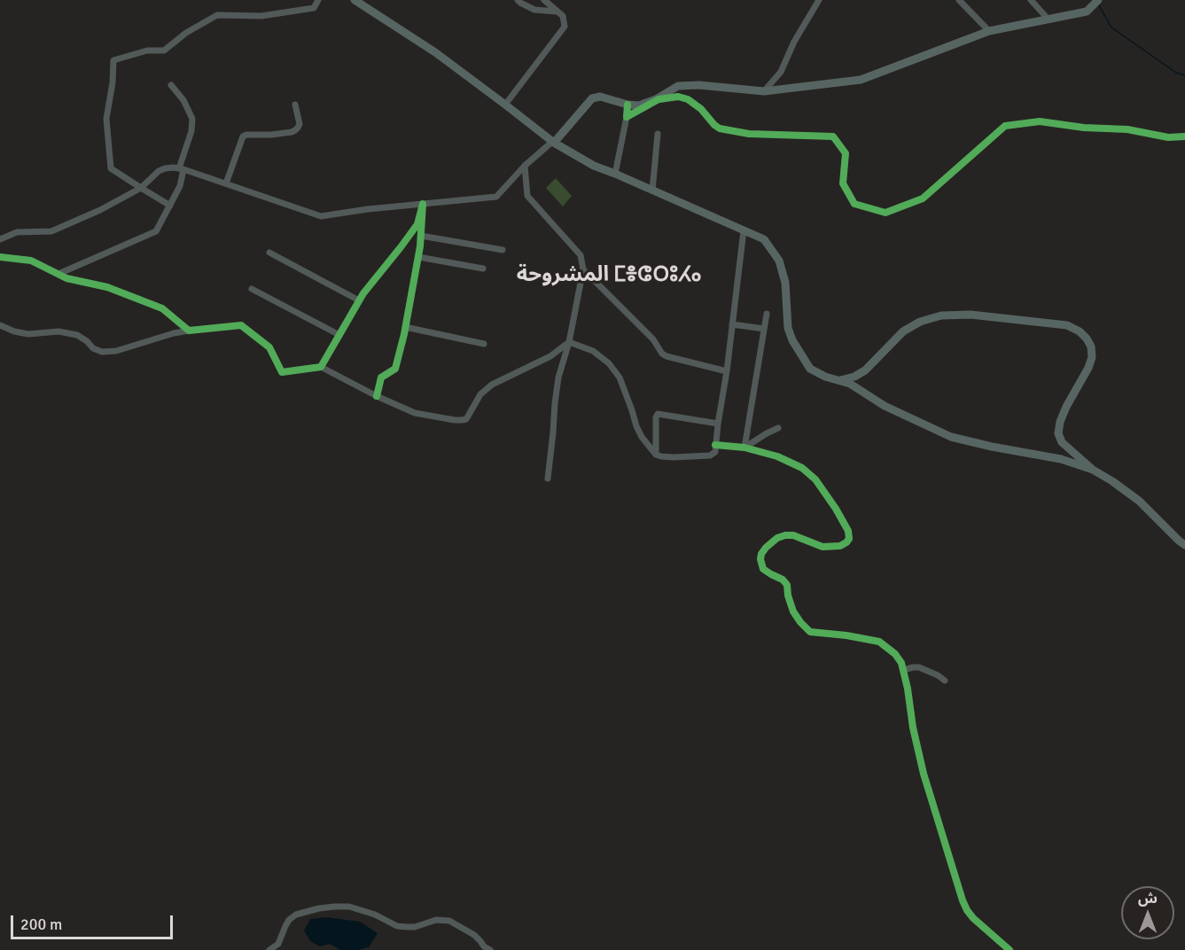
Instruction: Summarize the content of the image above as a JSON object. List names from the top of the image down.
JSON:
{
  "districts": ["المشروحة ⵎⴻⵛⵔⵓⵃⴰ"],
  "scale_bar": "200 m",
  "north": "top"
}
